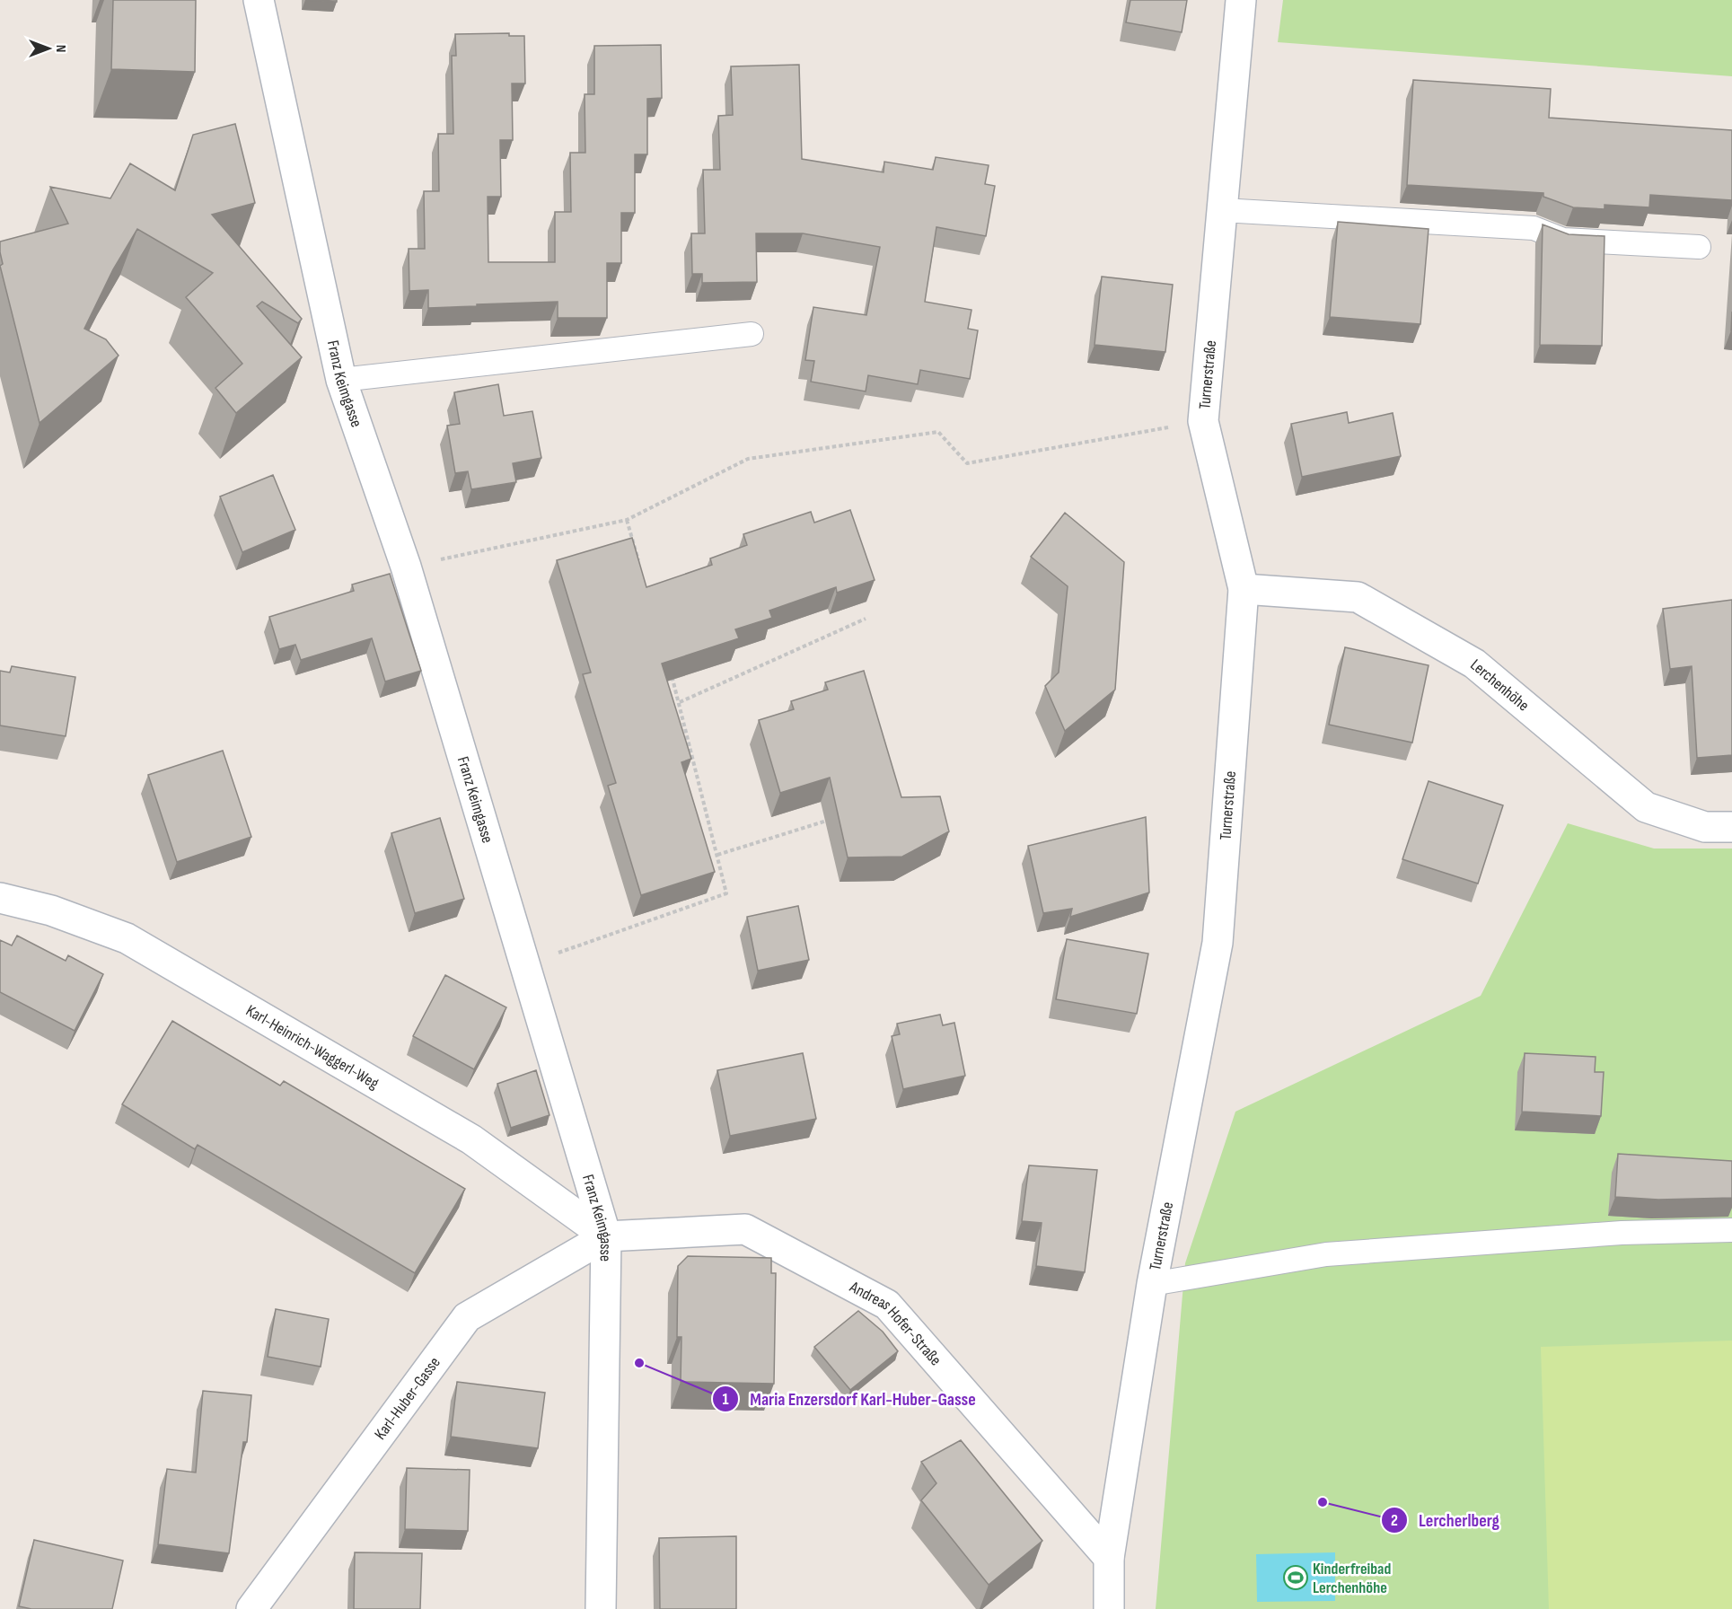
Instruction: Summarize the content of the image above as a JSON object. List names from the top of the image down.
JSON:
{
  "streets": {
    "street": [
      "Turnerstraße",
      "Franz Keimgasse",
      "Lerchenhöhe",
      "Karl-Heinrich-Waggerl-Weg",
      "Andreas Hofer-Straße",
      "Karl-Huber-Gasse"
    ]
  },
  "crossings": [
    ["Turnerstraße", "Lerchenhöhe"],
    ["Turnerstraße", "Andreas Hofer-Straße"],
    ["Franz Keimgasse", "Karl-Heinrich-Waggerl-Weg"],
    ["Franz Keimgasse", "Andreas Hofer-Straße"],
    ["Franz Keimgasse", "Karl-Huber-Gasse"],
    ["Karl-Heinrich-Waggerl-Weg", "Andreas Hofer-Straße"],
    ["Karl-Heinrich-Waggerl-Weg", "Karl-Huber-Gasse"],
    ["Andreas Hofer-Straße", "Karl-Huber-Gasse"]
  ],
  "places": {
    "other": ["Maria Enzersdorf Karl-Huber-Gasse", "Lercherlberg"],
    "sports": ["Kinderfreibad Lerchenhöhe"]
  },
  "north": "right"
}
